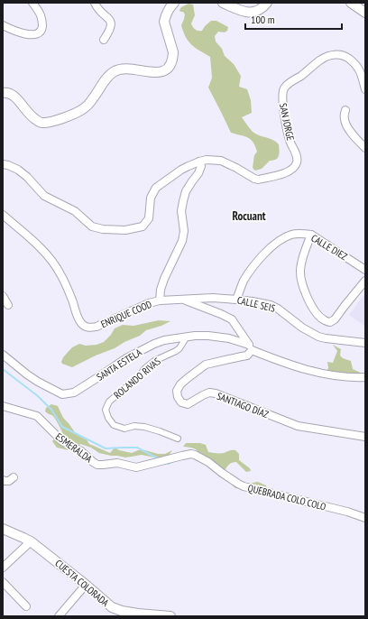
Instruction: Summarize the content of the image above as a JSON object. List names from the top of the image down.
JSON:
{
  "streets": {
    "street": [
      "SAN JORGE",
      "CALLE DIEZ",
      "CALLE SEIS",
      "ENRIQUE COOD",
      "SANTA ESTELA",
      "ROLANDO RIVAS",
      "SANTIAGO DÍAZ",
      "ESMERALDA",
      "QUEBRADA COLO COLO",
      "CUESTA COLORADA"
    ]
  },
  "crossings": [
    ["SAN JORGE", "ENRIQUE COOD"],
    ["CALLE DIEZ", "CALLE SEIS"],
    ["CALLE SEIS", "ENRIQUE COOD"],
    ["SANTA ESTELA", "ROLANDO RIVAS"],
    ["SANTA ESTELA", "SANTIAGO DÍAZ"],
    ["ESMERALDA", "QUEBRADA COLO COLO"]
  ],
  "districts": ["Rocuant"],
  "scale_bar": "100 m"
}
